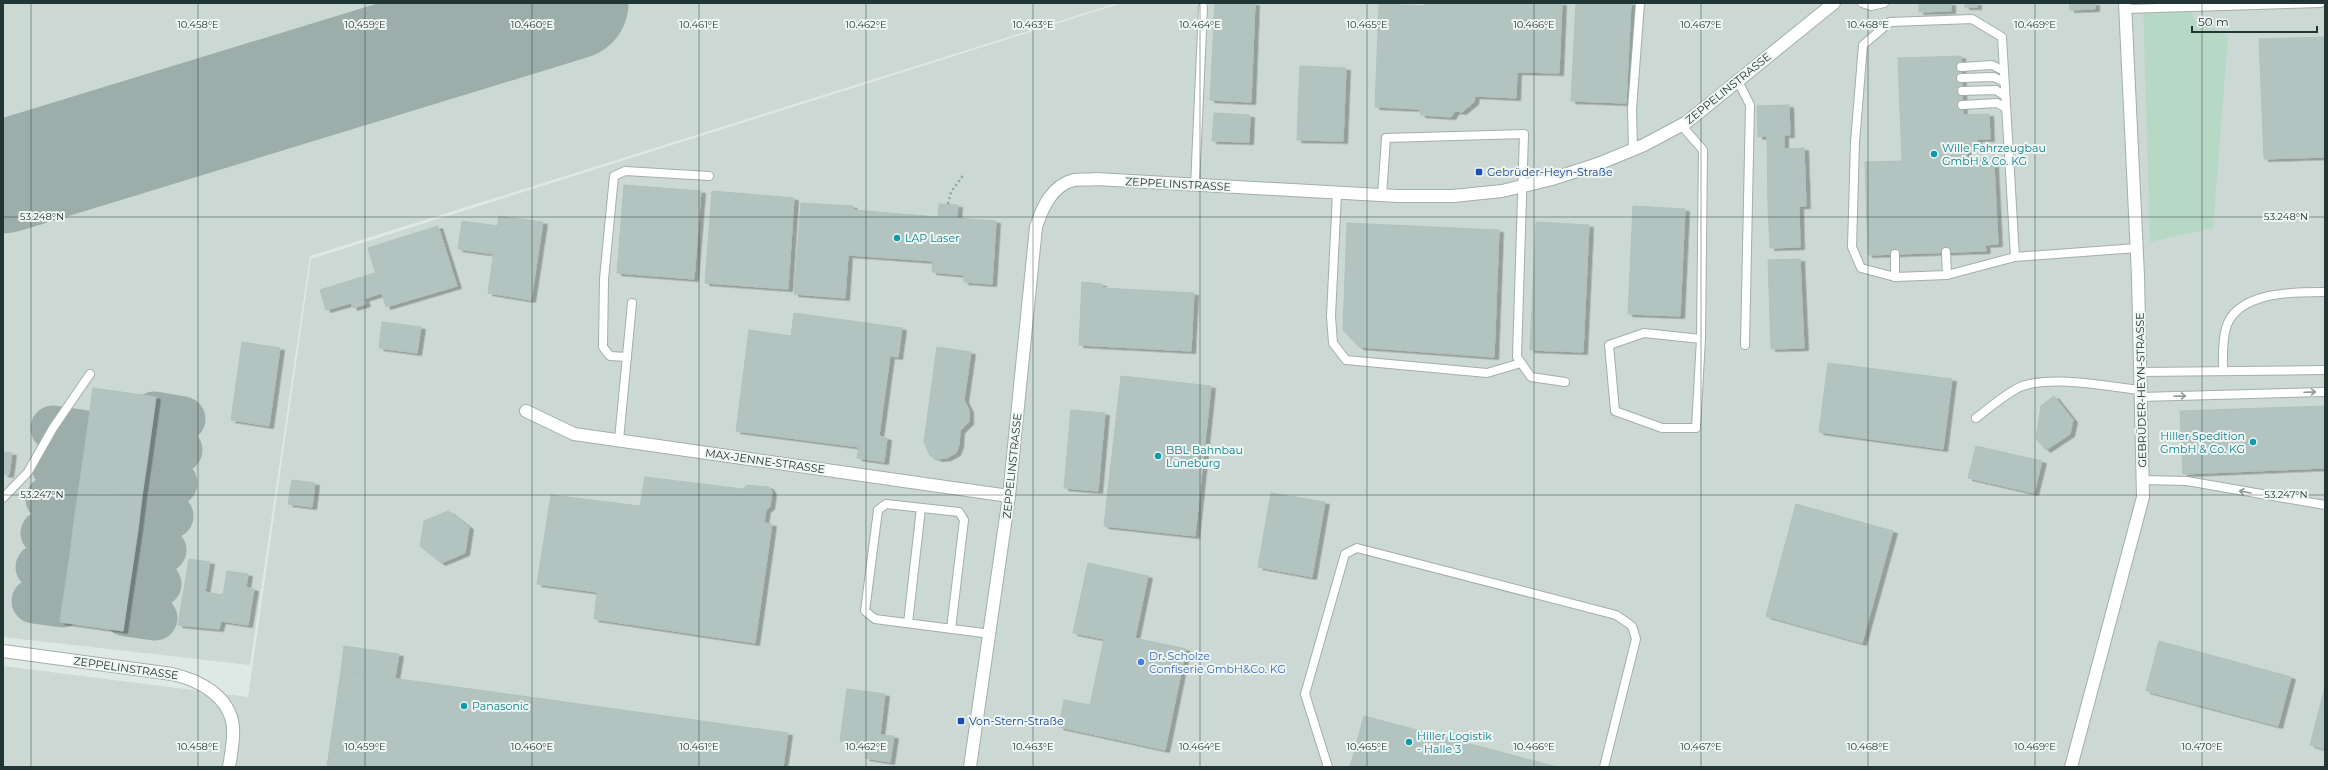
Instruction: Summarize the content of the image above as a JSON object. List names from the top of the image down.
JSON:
{
  "streets": {
    "street": ["ZEPPELINSTRASSE", "GEBRÜDER-HEYN-STRASSE", "MAX-JENNE-STRASSE"]
  },
  "crossings": [
    ["ZEPPELINSTRASSE", "MAX-JENNE-STRASSE"]
  ],
  "places": {
    "other": [
      "Wille Fahrzeugbau GmbH & Co. KG",
      "LAP Laser",
      "Hiller Spedition GmbH & Co. KG",
      "BBL Bahnbau Lüneburg",
      "Dr. Scholze Confiserie GmbH&Co. KG",
      "Panasonic",
      "Hiller Logistik - Halle 3"
    ],
    "transit": ["Gebrüder-Heyn-Straße", "Von-Stern-Straße"]
  },
  "scale_bar": "50 m",
  "coordinates": [
    "10.458°E",
    "10.459°E",
    "10.460°E",
    "10.461°E",
    "10.462°E",
    "10.463°E",
    "10.464°E",
    "10.465°E",
    "10.466°E",
    "10.467°E",
    "10.468°E",
    "10.469°E",
    "53.248°N",
    "53.247°N",
    "10.470°E"
  ]
}
